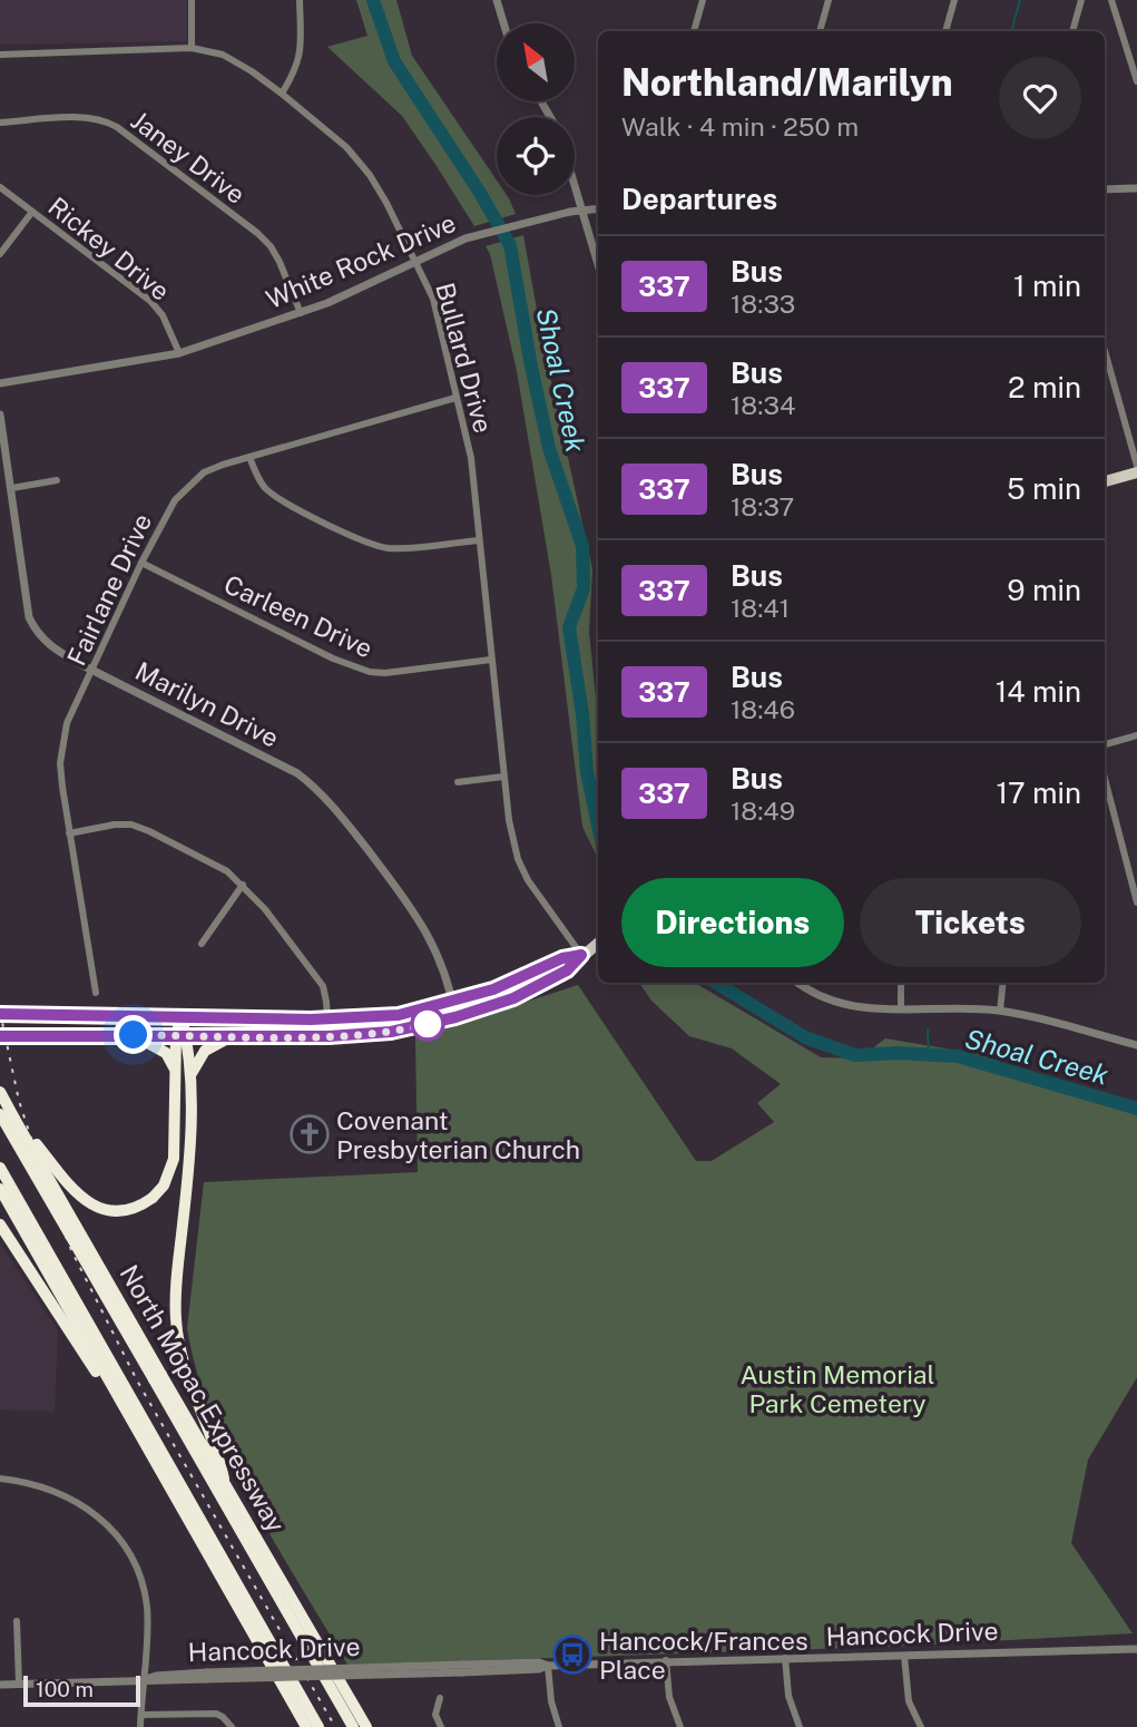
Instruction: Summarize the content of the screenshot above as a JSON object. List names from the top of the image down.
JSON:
{
  "streets": {
    "highway": ["North Mopac Expressway"],
    "street": [
      "Janey Drive",
      "Rickey Drive",
      "White Rock Drive",
      "Bullard Drive",
      "Fairlane Drive",
      "Carleen Drive",
      "Marilyn Drive",
      "Hancock Drive"
    ]
  },
  "crossings": [
    ["Janey Drive", "White Rock Drive"],
    ["Rickey Drive", "White Rock Drive"],
    ["White Rock Drive", "Bullard Drive"],
    ["Bullard Drive", "Fairlane Drive"],
    ["Bullard Drive", "Carleen Drive"],
    ["Fairlane Drive", "Carleen Drive"],
    ["Fairlane Drive", "Marilyn Drive"]
  ],
  "water": ["Shoal Creek"],
  "parks": ["Austin Memorial Park Cemetery"],
  "places": {
    "church": ["Covenant Presbyterian Church"],
    "bus stop": ["Hancock/Frances Place"]
  },
  "lines": ["bus line 337"],
  "scale_bar": "100 m",
  "north": "top left",
  "page": {
    "heading": [
      ["Northland/Marilyn", "Walk · 4 min · 250 m"],
      "Departures"
    ],
    "list": [
      {
        "mark": "337",
        "name": "Bus",
        "note": "18:33",
        "value": "1 min"
      },
      {
        "mark": "337",
        "name": "Bus",
        "note": "18:34",
        "value": "2 min"
      },
      {
        "mark": "337",
        "name": "Bus",
        "note": "18:37",
        "value": "5 min"
      },
      {
        "mark": "337",
        "name": "Bus",
        "note": "18:41",
        "value": "9 min"
      },
      {
        "mark": "337",
        "name": "Bus",
        "note": "18:46",
        "value": "14 min"
      },
      {
        "mark": "337",
        "name": "Bus",
        "note": "18:49",
        "value": "17 min"
      }
    ],
    "buttons": ["Directions", "Tickets"],
    "scale": "100 m"
  }
}
